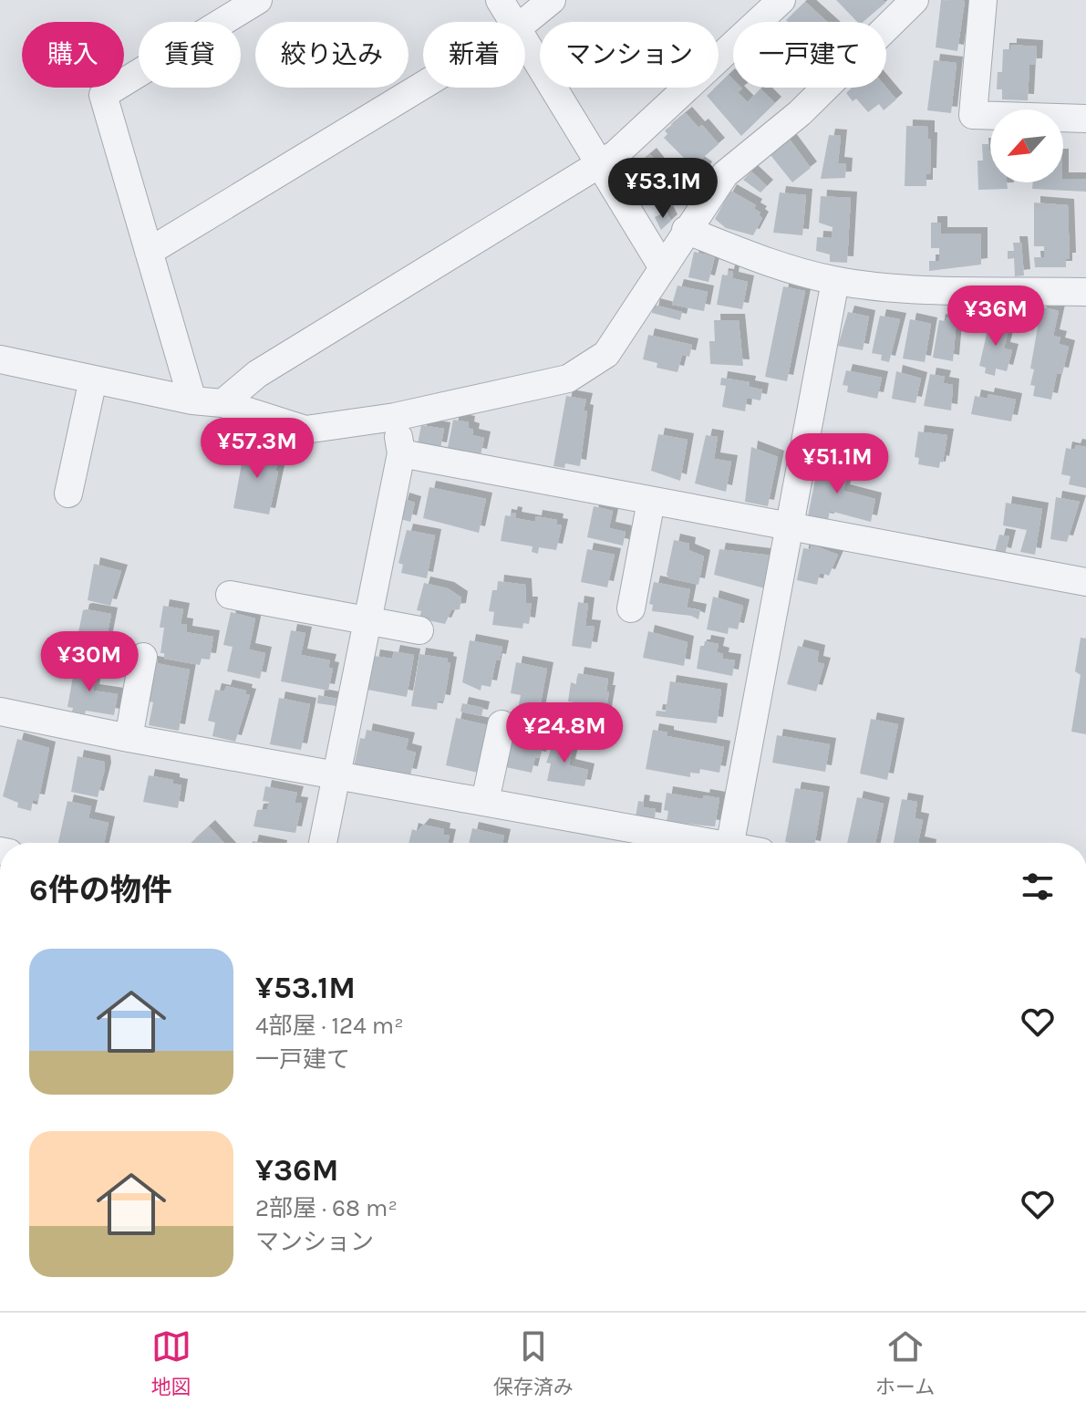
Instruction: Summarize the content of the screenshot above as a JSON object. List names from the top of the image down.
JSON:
{
  "north": "bottom left",
  "page": {
    "chip": [
      "購入",
      "賃貸",
      "絞り込み",
      "新着",
      "マンション",
      "一戸建て"
    ],
    "price": [
      "¥53.1M",
      "¥36M",
      "¥57.3M",
      "¥51.1M",
      "¥30M",
      "¥24.8M"
    ],
    "heading": "6件の物件",
    "list": [
      {
        "name": "¥53.1M",
        "note": "4部屋 · 124 m² · 一戸建て"
      },
      {
        "name": "¥36M",
        "note": "2部屋 · 68 m² · マンション"
      }
    ],
    "tabs": ["地図", "保存済み", "ホーム"]
  }
}
